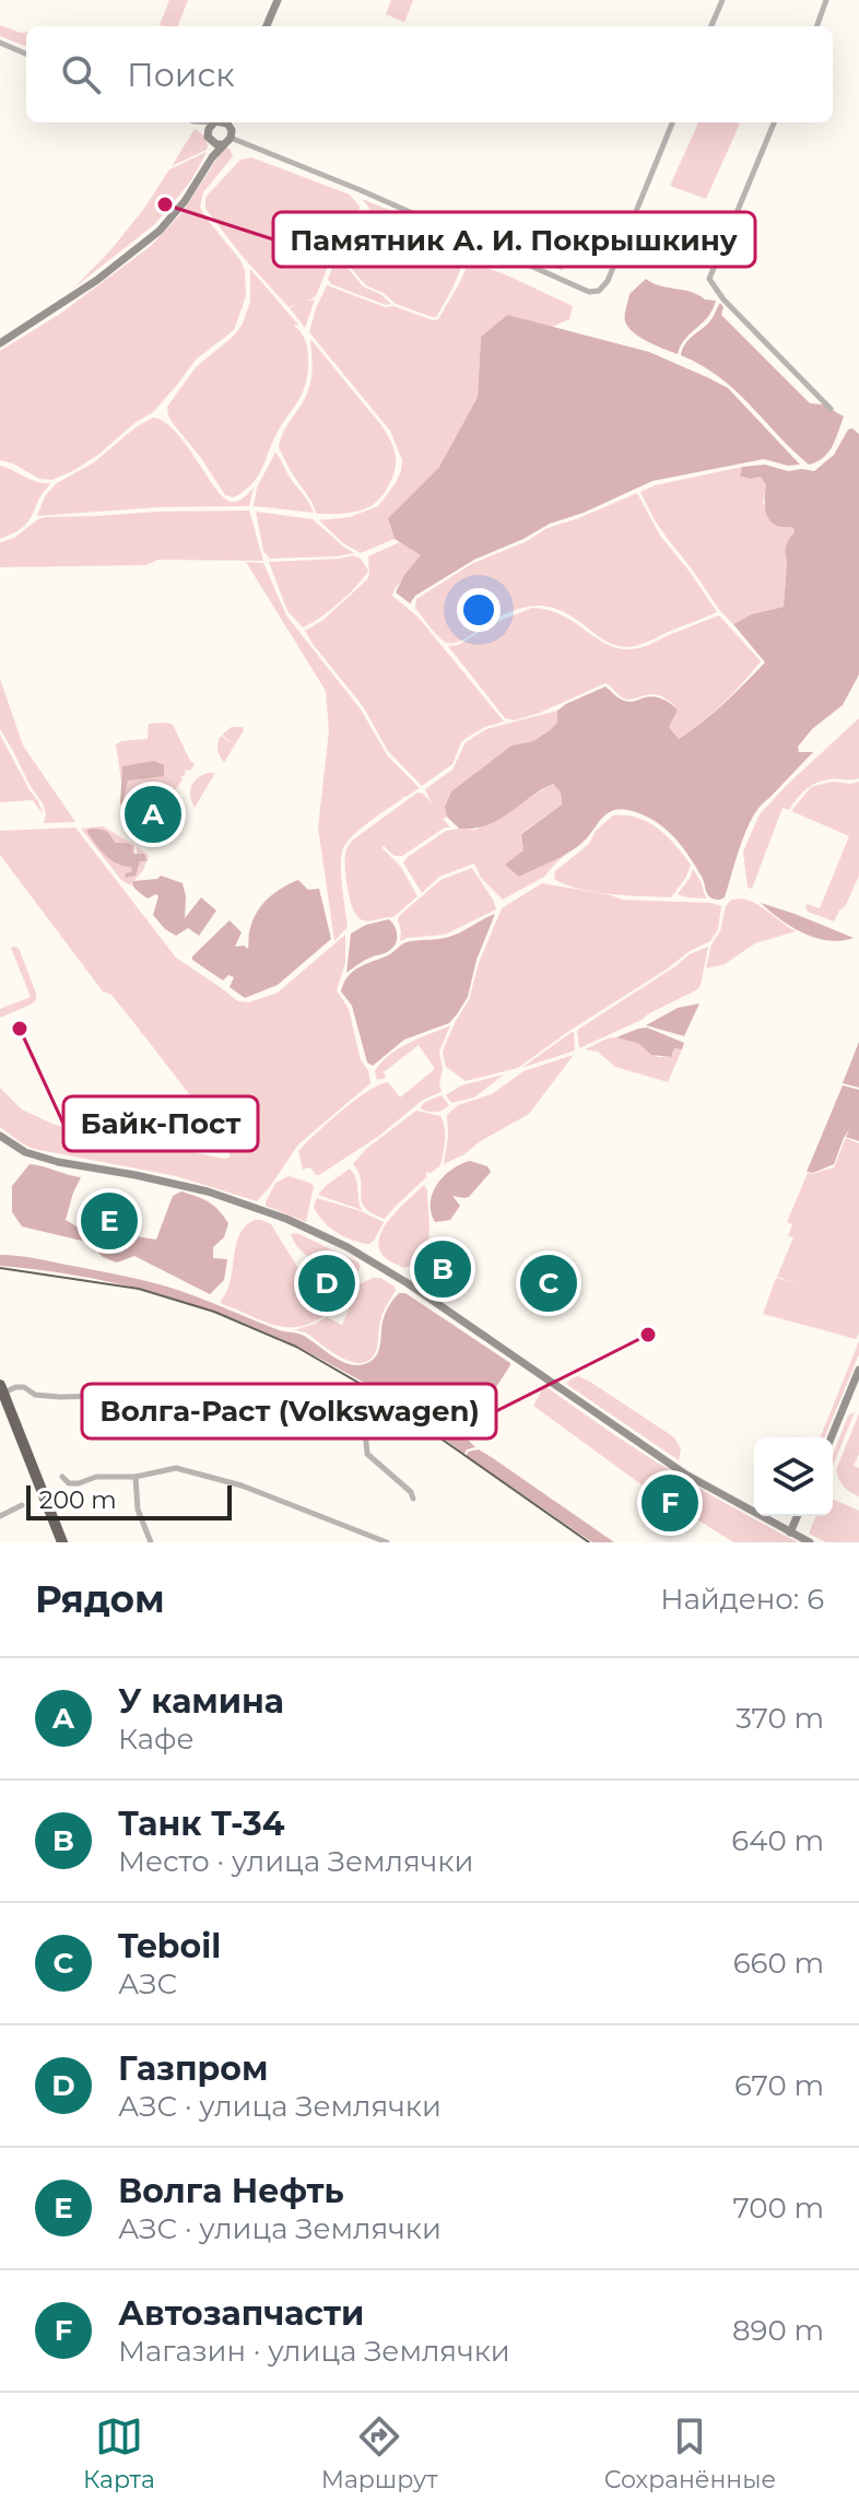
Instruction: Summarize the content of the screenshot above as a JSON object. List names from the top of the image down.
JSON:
{
  "places": ["Памятник А. И. Покрышкину", "Байк-Пост", "Волга-Раст (Volkswagen)"],
  "scale_bar": "200 m",
  "page": {
    "search": "Поиск",
    "pins": [
      "A",
      "E",
      "B",
      "C",
      "D",
      "F"
    ],
    "scale": "200 m",
    "heading": ["Рядом", "Найдено: 6"],
    "list": [
      {
        "mark": "A",
        "name": "У камина",
        "note": "Кафе",
        "value": "370 m"
      },
      {
        "mark": "B",
        "name": "Танк Т-34",
        "note": "Место · улица Землячки",
        "value": "640 m"
      },
      {
        "mark": "C",
        "name": "Teboil",
        "note": "АЗС",
        "value": "660 m"
      },
      {
        "mark": "D",
        "name": "Газпром",
        "note": "АЗС · улица Землячки",
        "value": "670 m"
      },
      {
        "mark": "E",
        "name": "Волга Нефть",
        "note": "АЗС · улица Землячки",
        "value": "700 m"
      },
      {
        "mark": "F",
        "name": "Автозапчасти",
        "note": "Магазин · улица Землячки",
        "value": "890 m"
      }
    ],
    "nav": ["Карта", "Маршрут", "Сохранённые"]
  }
}
